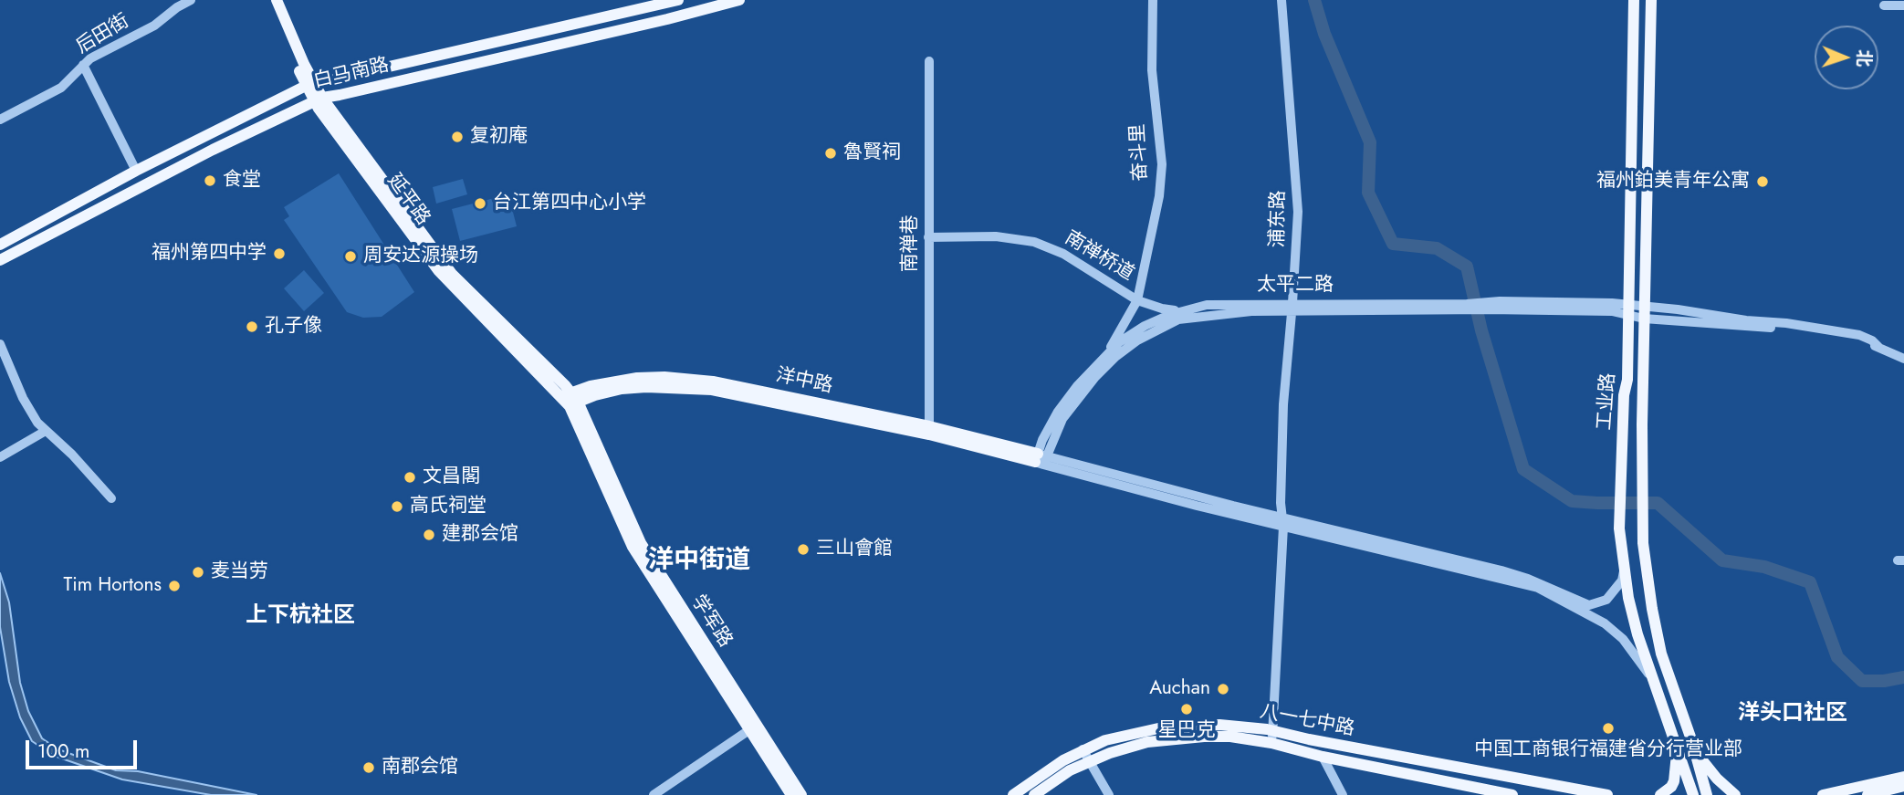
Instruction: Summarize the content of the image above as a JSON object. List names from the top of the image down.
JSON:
{
  "streets": {
    "main road": [
      "白马南路",
      "延平路",
      "洋中路",
      "工业路",
      "学军路",
      "八一七中路"
    ],
    "street": [
      "后田街",
      "奋斗里",
      "浦东路",
      "南禅巷",
      "南禅桥道",
      "太平二路"
    ]
  },
  "crossings": [
    ["白马南路", "延平路"],
    ["奋斗里", "南禅桥道"],
    ["奋斗里", "太平二路"],
    ["延平路", "洋中路"],
    ["延平路", "学军路"],
    ["浦东路", "太平二路"],
    ["浦东路", "八一七中路"],
    ["南禅巷", "南禅桥道"],
    ["南禅巷", "洋中路"],
    ["南禅桥道", "太平二路"],
    ["太平二路", "洋中路"],
    ["太平二路", "工业路"],
    ["洋中路", "学军路"]
  ],
  "districts": ["洋中街道", "上下杭社区", "洋头口社区"],
  "places": [
    "复初庵",
    "魯賢祠",
    "食堂",
    "福州鉑美青年公寓",
    "台江第四中心小学",
    "福州第四中学",
    "周安达源操场",
    "孔子像",
    "文昌閣",
    "高氏祠堂",
    "建郡会馆",
    "三山會館",
    "麦当劳",
    "Tim Hortons",
    "Auchan",
    "星巴克",
    "中国工商银行福建省分行营业部",
    "南郡会馆"
  ],
  "scale_bar": "100 m",
  "north": "right"
}
